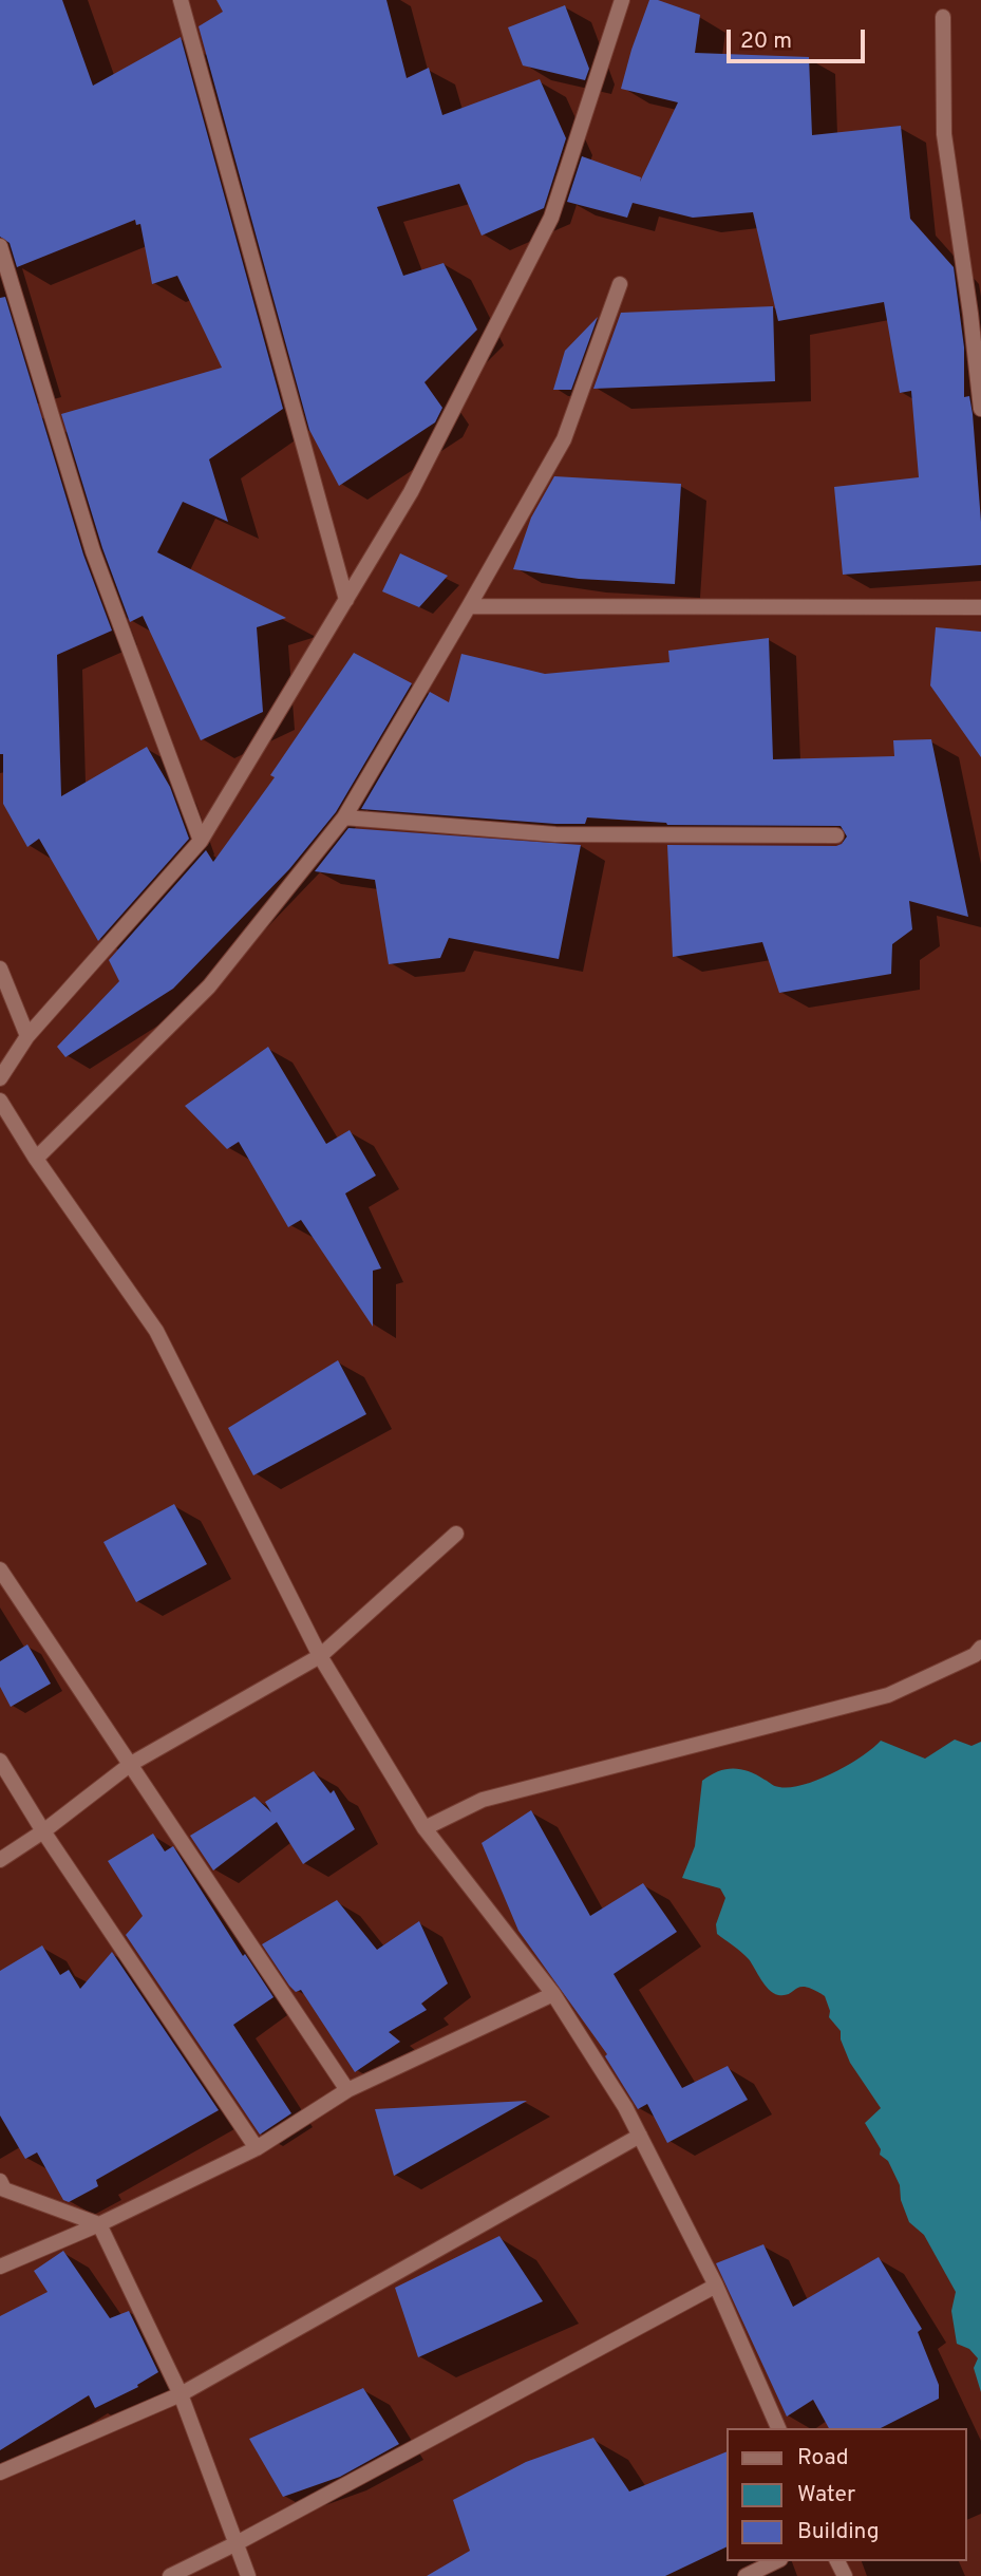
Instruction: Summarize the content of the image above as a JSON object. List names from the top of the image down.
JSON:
{
  "legend": ["Road", "Water", "Building"],
  "scale_bar": "20 m"
}
